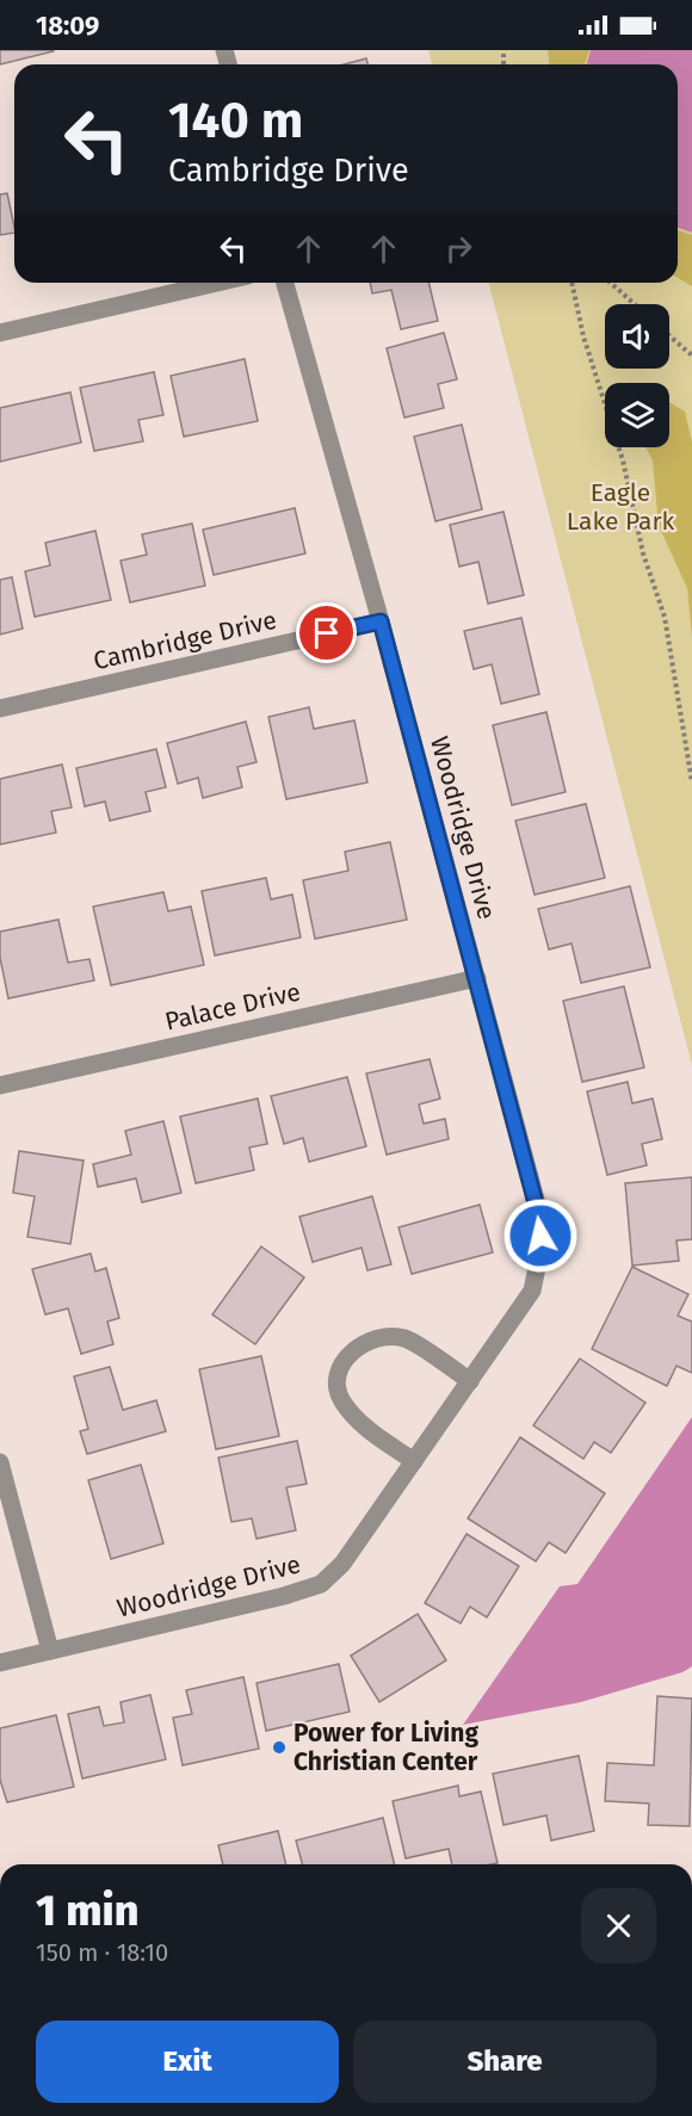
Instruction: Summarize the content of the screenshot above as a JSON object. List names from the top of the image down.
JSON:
{
  "streets": {
    "street": ["Cambridge Drive", "Woodridge Drive", "Palace Drive"]
  },
  "crossings": [
    ["Cambridge Drive", "Woodridge Drive"],
    ["Woodridge Drive", "Palace Drive"]
  ],
  "parks": ["Eagle Lake Park"],
  "places": ["Power for Living Christian Center"],
  "page": {
    "status": "18:09",
    "turn": ["140 m", "Cambridge Drive"],
    "heading": ["1 min", "150 m · 18:10"],
    "buttons": ["Exit", "Share"]
  }
}
